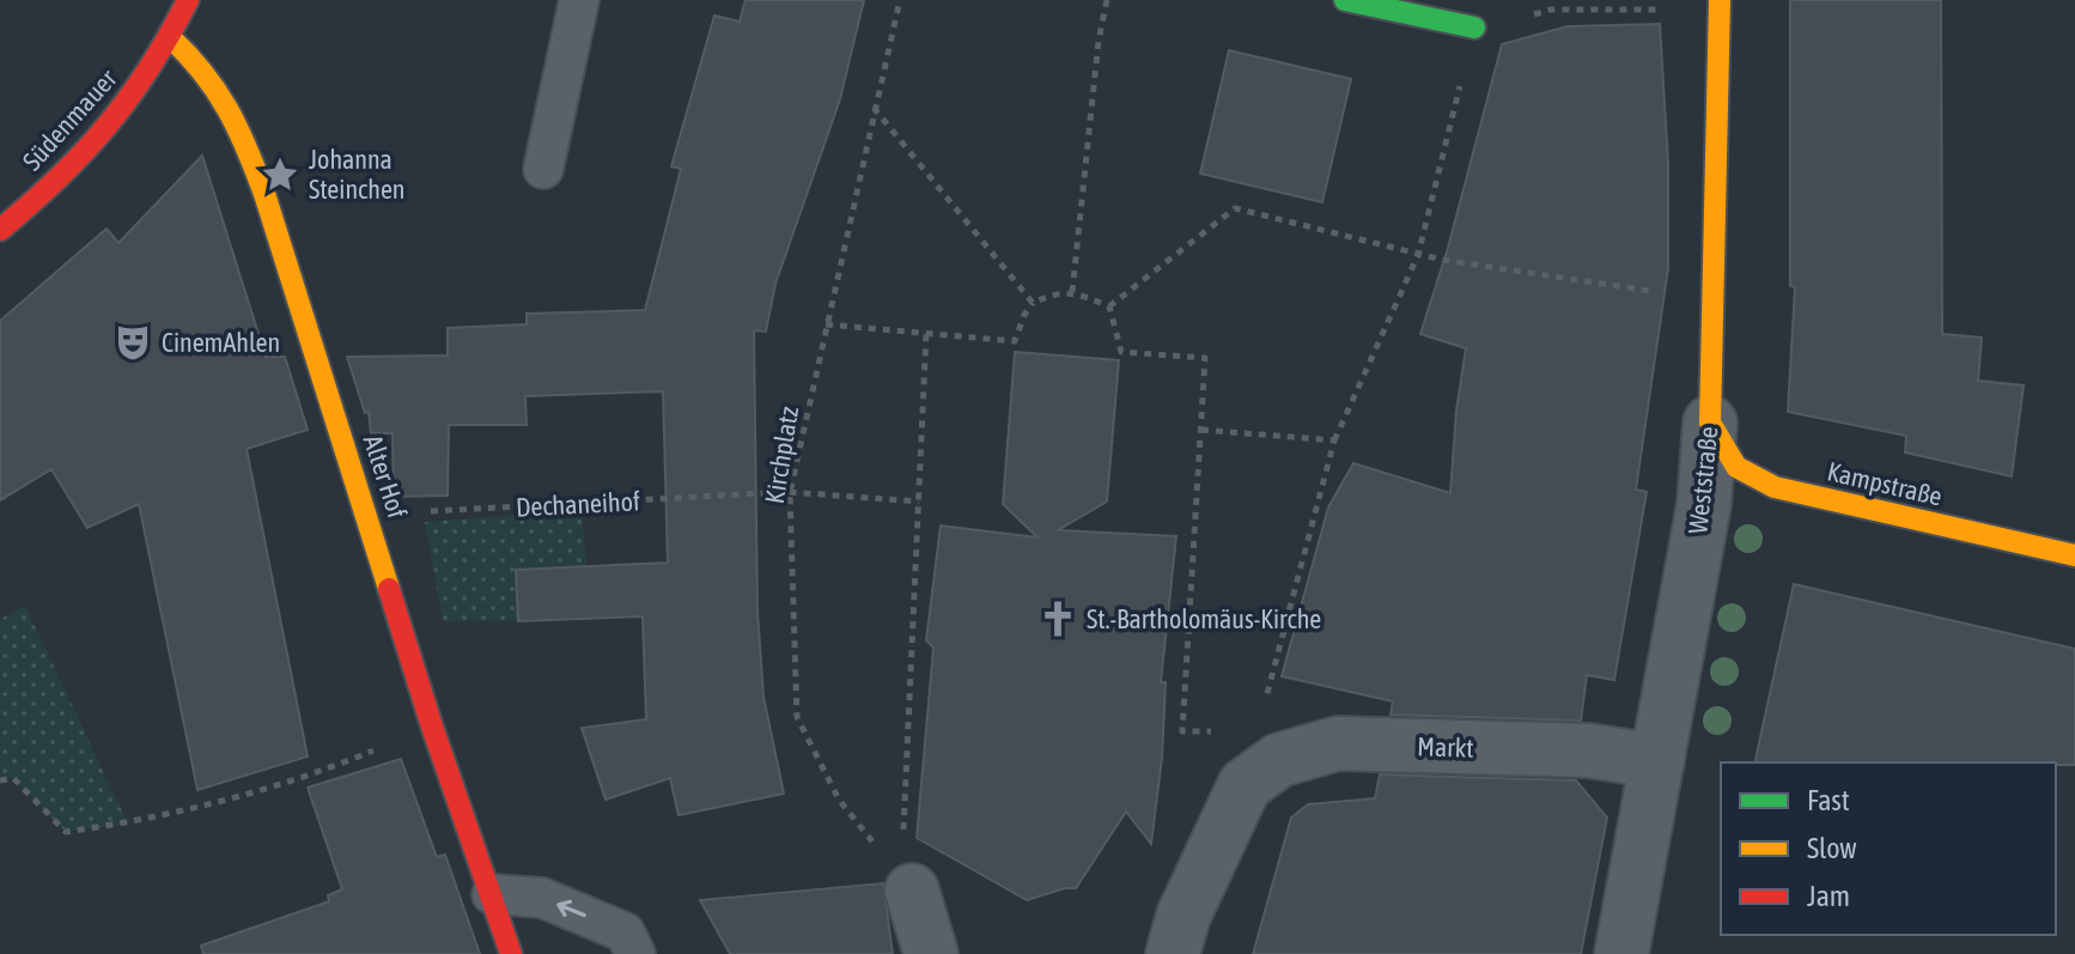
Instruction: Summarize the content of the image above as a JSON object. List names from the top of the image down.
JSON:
{
  "streets": {
    "street": [
      "Südenmauer",
      "Alter Hof",
      "Weststraße",
      "Kampstraße",
      "Markt"
    ],
    "path": ["Kirchplatz", "Dechaneihof"]
  },
  "crossings": [
    ["Südenmauer", "Alter Hof"],
    ["Kirchplatz", "Dechaneihof"],
    ["Alter Hof", "Dechaneihof"],
    ["Weststraße", "Kampstraße"],
    ["Weststraße", "Markt"]
  ],
  "places": {
    "place": ["Johanna Steinchen"],
    "theatre": ["CinemAhlen"],
    "church": ["St.-Bartholomäus-Kirche"]
  },
  "legend": ["Fast", "Slow", "Jam"]
}
